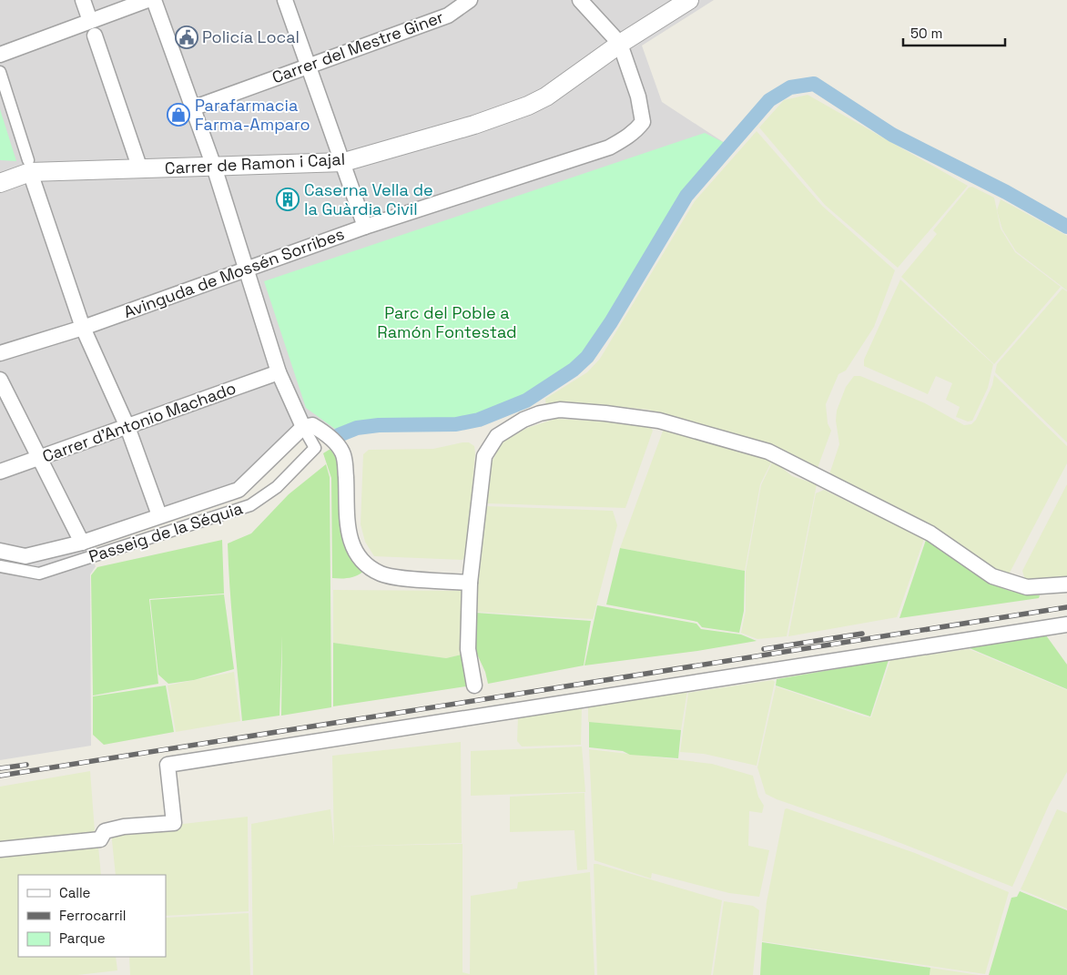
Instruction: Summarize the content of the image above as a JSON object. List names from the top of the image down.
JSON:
{
  "streets": {
    "street": [
      "Carrer del Mestre Giner",
      "Carrer de Ramon i Cajal",
      "Avinguda de Mossén Sorribes",
      "Carrer d'Antonio Machado",
      "Passeig de la Séquia"
    ]
  },
  "crossings": [
    ["Carrer de Ramon i Cajal", "Avinguda de Mossén Sorribes"]
  ],
  "parks": ["Parc del Poble a Ramón Fontestad"],
  "places": {
    "public building": ["Policía Local"],
    "shop": ["Parafarmacia Farma-Amparo"],
    "building": ["Caserna Vella de la Guàrdia Civil"]
  },
  "legend": ["Calle", "Ferrocarril", "Parque"],
  "scale_bar": "50 m"
}
